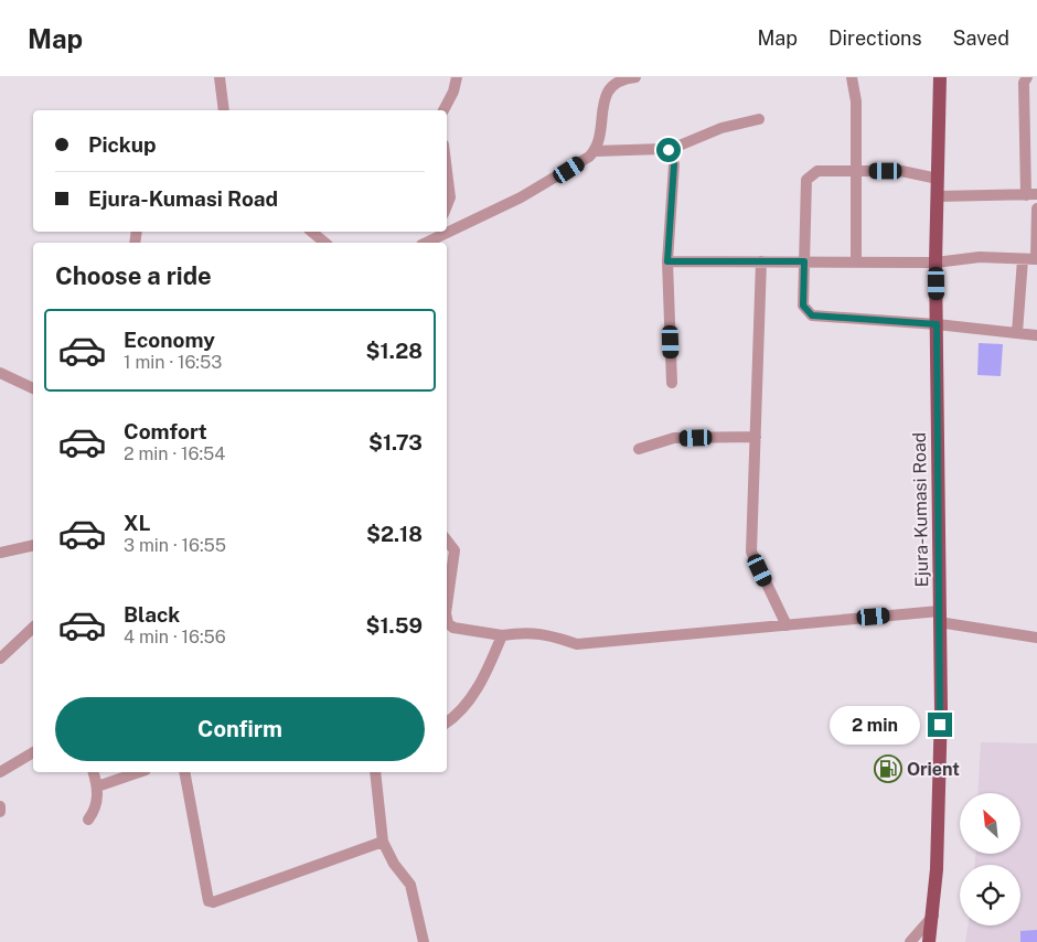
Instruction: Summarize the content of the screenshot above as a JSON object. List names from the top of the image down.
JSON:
{
  "streets": {
    "main road": ["Ejura-Kumasi Road"]
  },
  "places": {
    "fuel station": ["Orient"]
  },
  "north": "top left",
  "page": {
    "header": "Map",
    "nav": ["Map", "Directions", "Saved"],
    "banner": ["Pickup", "Ejura-Kumasi Road"],
    "heading": "Choose a ride",
    "list": [
      {
        "name": "Economy",
        "note": "1 min · 16:53",
        "value": "$1.28"
      },
      {
        "name": "Comfort",
        "note": "2 min · 16:54",
        "value": "$1.73"
      },
      {
        "name": "XL",
        "note": "3 min · 16:55",
        "value": "$2.18"
      },
      {
        "name": "Black",
        "note": "4 min · 16:56",
        "value": "$1.59"
      }
    ],
    "buttons": "Confirm",
    "bubble": "2 min"
  }
}
